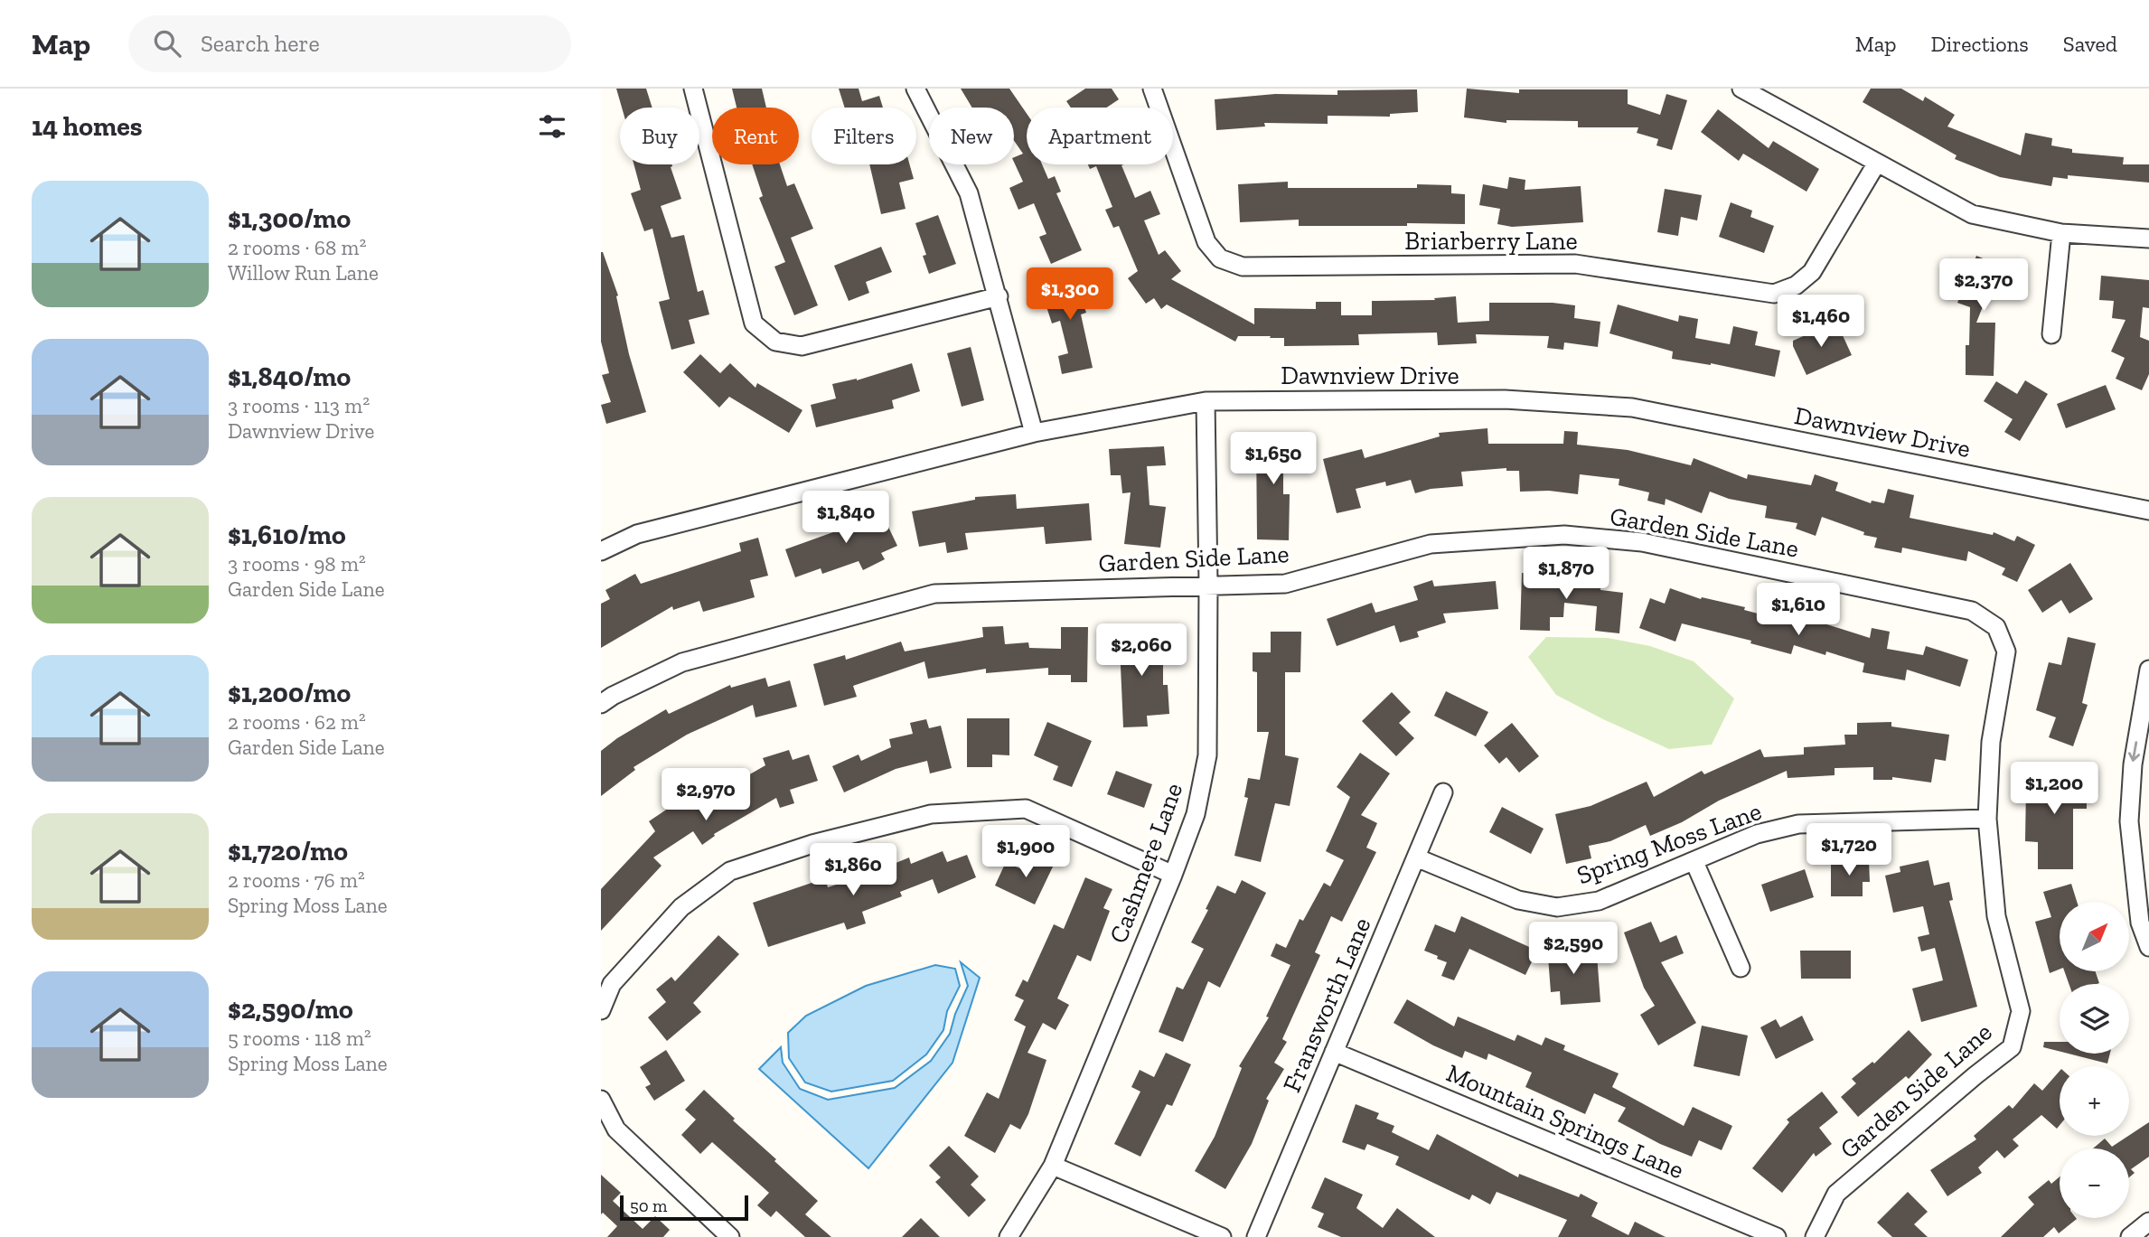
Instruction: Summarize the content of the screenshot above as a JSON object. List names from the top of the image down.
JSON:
{
  "streets": {
    "street": [
      "Briarberry Lane",
      "Dawnview Drive",
      "Garden Side Lane",
      "Spring Moss Lane",
      "Cashmere Lane",
      "Fransworth Lane",
      "Mountain Springs Lane"
    ]
  },
  "crossings": [
    ["Dawnview Drive", "Cashmere Lane"],
    ["Garden Side Lane", "Spring Moss Lane"],
    ["Garden Side Lane", "Cashmere Lane"],
    ["Spring Moss Lane", "Fransworth Lane"],
    ["Fransworth Lane", "Mountain Springs Lane"]
  ],
  "scale_bar": "50 m",
  "north": "top right",
  "page": {
    "header": "Map",
    "search": "Search here",
    "nav": ["Map", "Directions", "Saved"],
    "heading": "14 homes",
    "chip": [
      "Buy",
      "Rent",
      "Filters",
      "New",
      "Apartment"
    ],
    "list": [
      {
        "name": "$1,300/mo",
        "note": "2 rooms · 68 m² · Willow Run Lane"
      },
      {
        "name": "$1,840/mo",
        "note": "3 rooms · 113 m² · Dawnview Drive"
      },
      {
        "name": "$1,610/mo",
        "note": "3 rooms · 98 m² · Garden Side Lane"
      },
      {
        "name": "$1,200/mo",
        "note": "2 rooms · 62 m² · Garden Side Lane"
      },
      {
        "name": "$1,720/mo",
        "note": "2 rooms · 76 m² · Spring Moss Lane"
      },
      {
        "name": "$2,590/mo",
        "note": "5 rooms · 118 m² · Spring Moss Lane"
      }
    ],
    "price": [
      "$2,370",
      "$1,300",
      "$1,460",
      "$1,650",
      "$1,840",
      "$1,870",
      "$1,610",
      "$2,060",
      "$1,200",
      "$2,970",
      "$1,720",
      "$1,900",
      "$1,860",
      "$2,590"
    ],
    "map_buttons": ["+", "−"],
    "scale": "50 m"
  }
}
